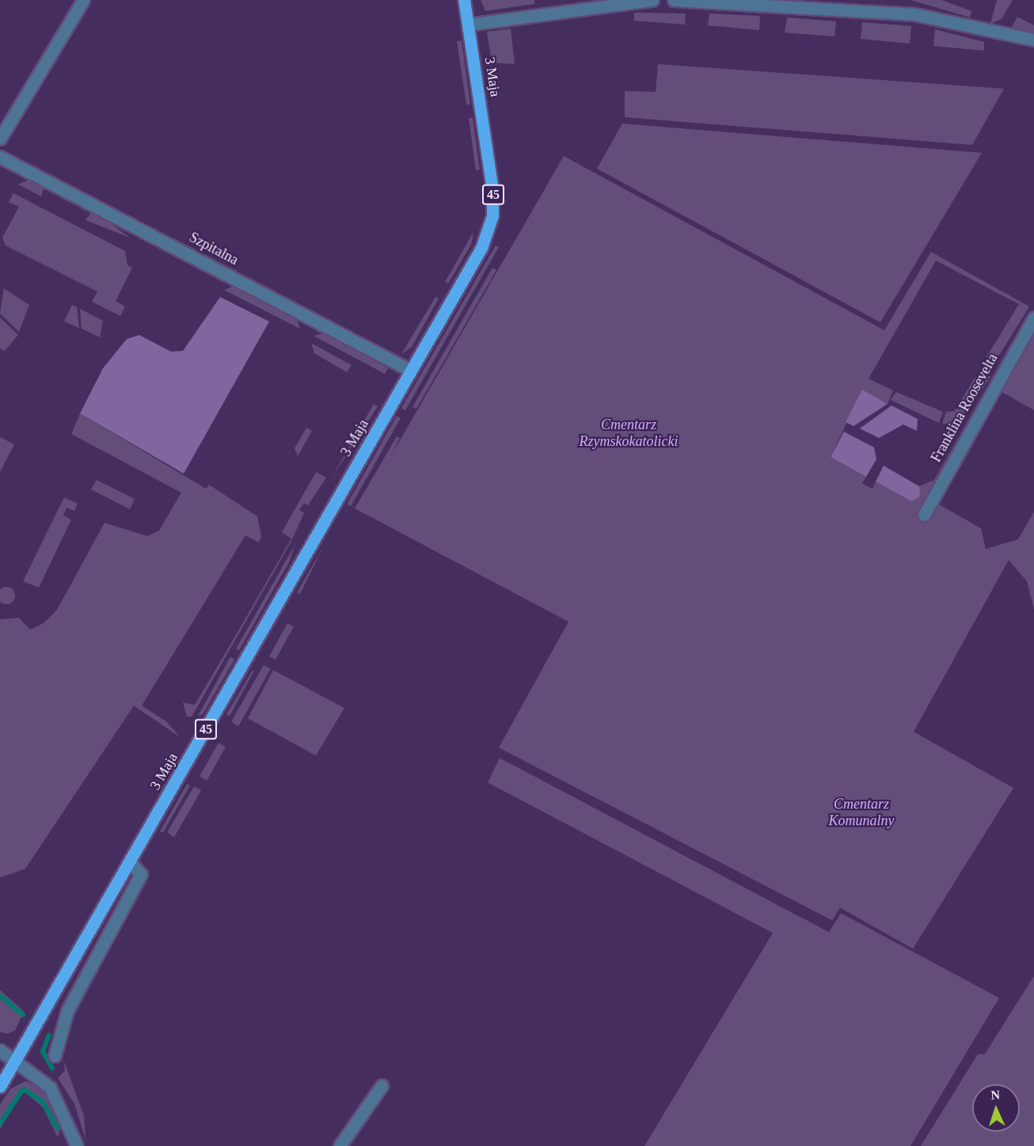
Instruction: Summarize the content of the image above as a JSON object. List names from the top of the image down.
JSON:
{
  "streets": {
    "main road": ["3 Maja", "45"],
    "street": ["Szpitalna", "Franklina Roosevelta"]
  },
  "crossings": [
    ["3 Maja", "Szpitalna"]
  ],
  "parks": ["Cmentarz Rzymskokatolicki", "Cmentarz Komunalny"],
  "north": "top"
}
